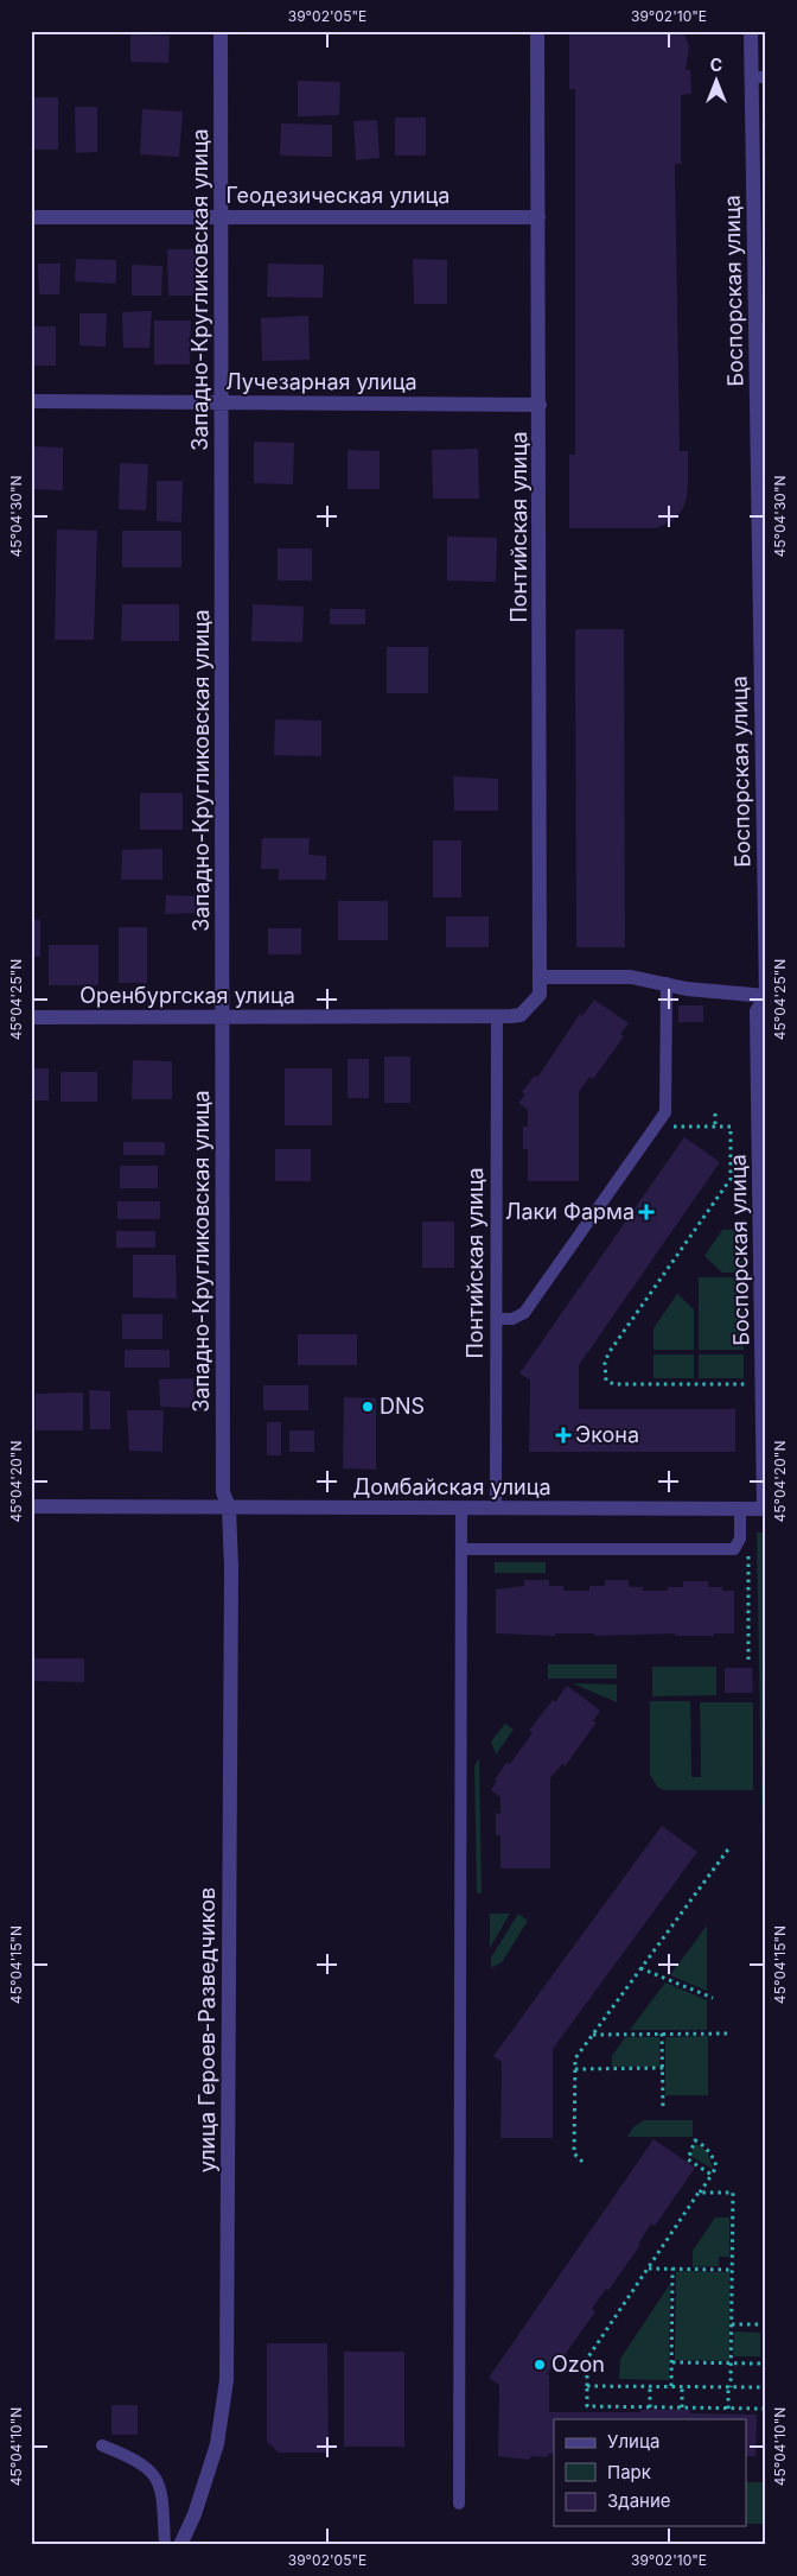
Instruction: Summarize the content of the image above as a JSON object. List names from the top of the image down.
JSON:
{
  "streets": {
    "street": [
      "Геодезическая улица",
      "Западно-Кругликовская улица",
      "Боспорская улица",
      "Лучезарная улица",
      "Понтийская улица",
      "Оренбургская улица",
      "Домбайская улица",
      "улица Героев-Разведчиков"
    ]
  },
  "crossings": [
    ["Геодезическая улица", "Западно-Кругликовская улица"],
    ["Геодезическая улица", "Понтийская улица"],
    ["Западно-Кругликовская улица", "Лучезарная улица"],
    ["Западно-Кругликовская улица", "Оренбургская улица"],
    ["Западно-Кругликовская улица", "Домбайская улица"],
    ["Западно-Кругликовская улица", "улица Героев-Разведчиков"],
    ["Боспорская улица", "Домбайская улица"],
    ["Лучезарная улица", "Понтийская улица"],
    ["Понтийская улица", "Оренбургская улица"],
    ["Понтийская улица", "Домбайская улица"],
    ["Домбайская улица", "улица Героев-Разведчиков"]
  ],
  "places": {
    "health": ["Лаки Фарма", "Экона"],
    "other": ["DNS", "Ozon"]
  },
  "legend": ["Улица", "Парк", "Здание"],
  "north": "top",
  "coordinates": [
    "39°02'05\"E",
    "39°02'10\"E",
    "45°04'30\"N",
    "45°04'25\"N",
    "45°04'20\"N",
    "45°04'15\"N",
    "45°04'10\"N"
  ]
}
